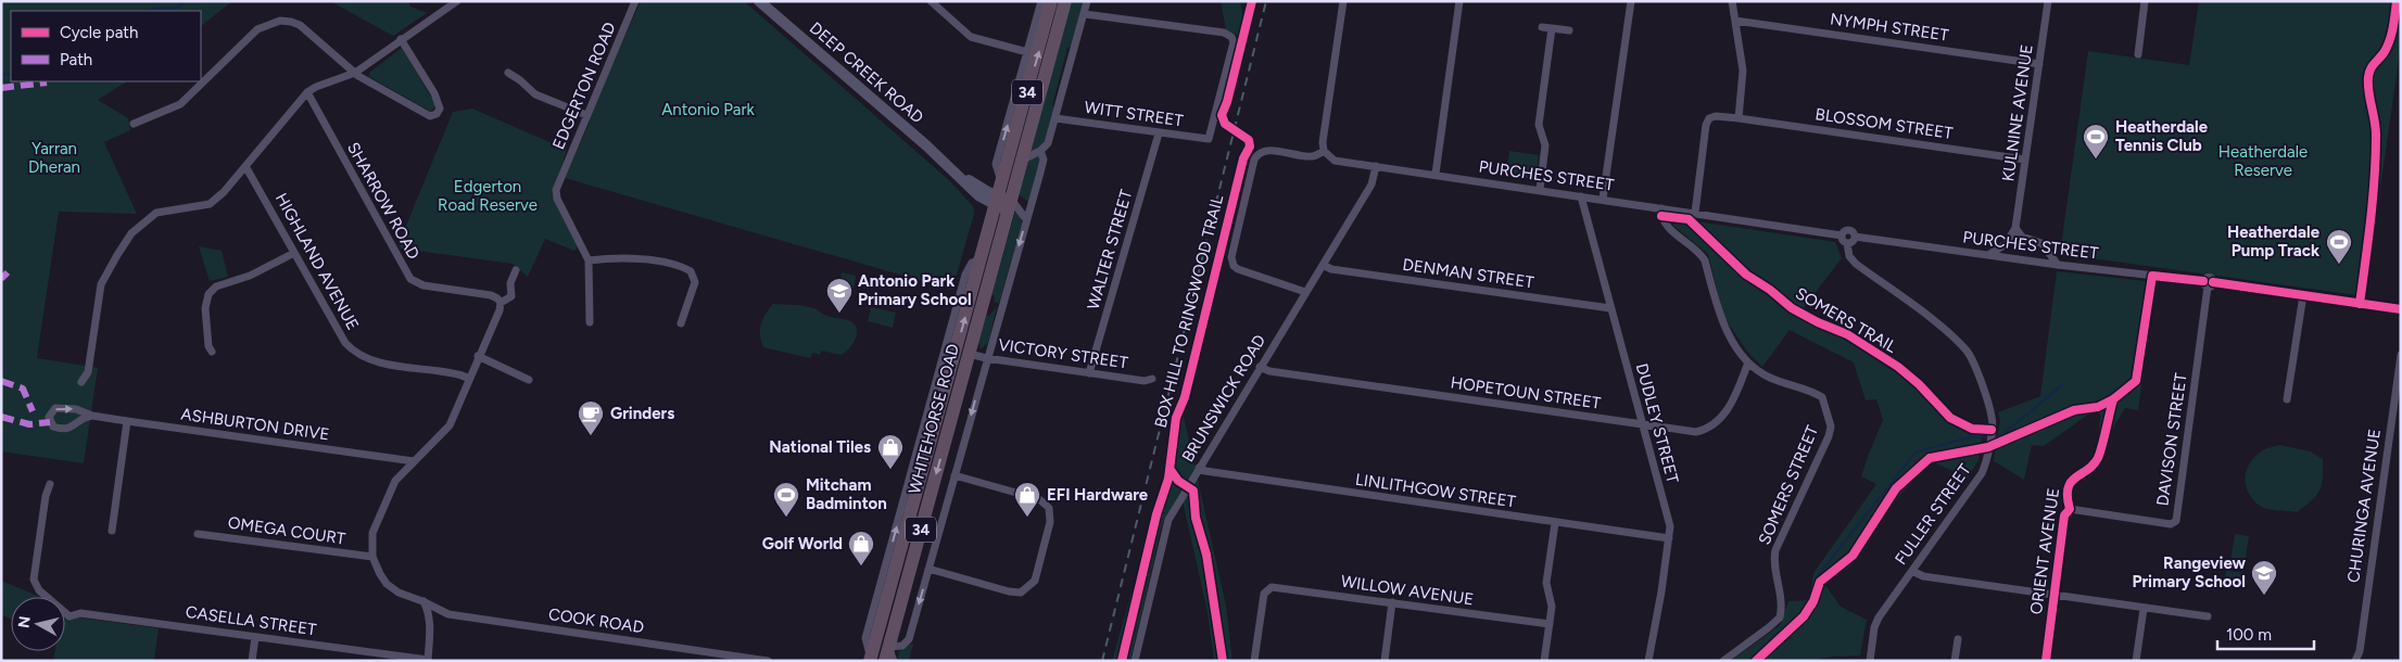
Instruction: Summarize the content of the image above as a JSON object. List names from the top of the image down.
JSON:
{
  "streets": {
    "highway": ["34", "WHITEHORSE ROAD"],
    "main road": ["DEEP CREEK ROAD"],
    "street": [
      "NYMPH STREET",
      "EDGERTON ROAD",
      "KULNINE AVENUE",
      "WITT STREET",
      "BLOSSOM STREET",
      "PURCHES STREET",
      "SHARROW ROAD",
      "WALTER STREET",
      "HIGHLAND AVENUE",
      "DENMAN STREET",
      "VICTORY STREET",
      "HOPETOUN STREET",
      "BRUNSWICK ROAD",
      "DUDLEY STREET",
      "ASHBURTON DRIVE",
      "DAVISON STREET",
      "SOMERS STREET",
      "LINLITHGOW STREET",
      "CHURINGA AVENUE",
      "FULLER STREET",
      "OMEGA COURT",
      "ORIENT AVENUE",
      "WILLOW AVENUE",
      "CASELLA STREET",
      "COOK ROAD"
    ],
    "cycle path": ["BOX HILL TO RINGWOOD TRAIL", "SOMERS TRAIL"]
  },
  "crossings": [
    ["NYMPH STREET", "KULNINE AVENUE"],
    ["DEEP CREEK ROAD", "WHITEHORSE ROAD"],
    ["KULNINE AVENUE", "BLOSSOM STREET"],
    ["WITT STREET", "WALTER STREET"],
    ["WITT STREET", "WHITEHORSE ROAD"],
    ["BLOSSOM STREET", "PURCHES STREET"],
    ["PURCHES STREET", "BRUNSWICK ROAD"],
    ["PURCHES STREET", "DUDLEY STREET"],
    ["PURCHES STREET", "DAVISON STREET"],
    ["PURCHES STREET", "SOMERS STREET"],
    ["PURCHES STREET", "FULLER STREET"],
    ["WALTER STREET", "VICTORY STREET"],
    ["DENMAN STREET", "BRUNSWICK ROAD"],
    ["DENMAN STREET", "DUDLEY STREET"],
    ["VICTORY STREET", "WHITEHORSE ROAD"],
    ["HOPETOUN STREET", "BRUNSWICK ROAD"],
    ["HOPETOUN STREET", "DUDLEY STREET"],
    ["HOPETOUN STREET", "SOMERS STREET"],
    ["BRUNSWICK ROAD", "LINLITHGOW STREET"],
    ["DUDLEY STREET", "LINLITHGOW STREET"],
    ["DAVISON STREET", "ORIENT AVENUE"]
  ],
  "parks": [
    "Antonio Park",
    "Yarran Dheran",
    "Heatherdale Reserve",
    "Edgerton Road Reserve"
  ],
  "places": {
    "sports": ["Heatherdale Tennis Club", "Heatherdale Pump Track", "Mitcham Badminton"],
    "school or university": ["Antonio Park Primary School", "Rangeview Primary School"],
    "cafe": ["Grinders"],
    "shop": ["National Tiles", "EFI Hardware", "Golf World"]
  },
  "legend": ["Cycle path", "Path"],
  "scale_bar": "100 m",
  "north": "left"
}
